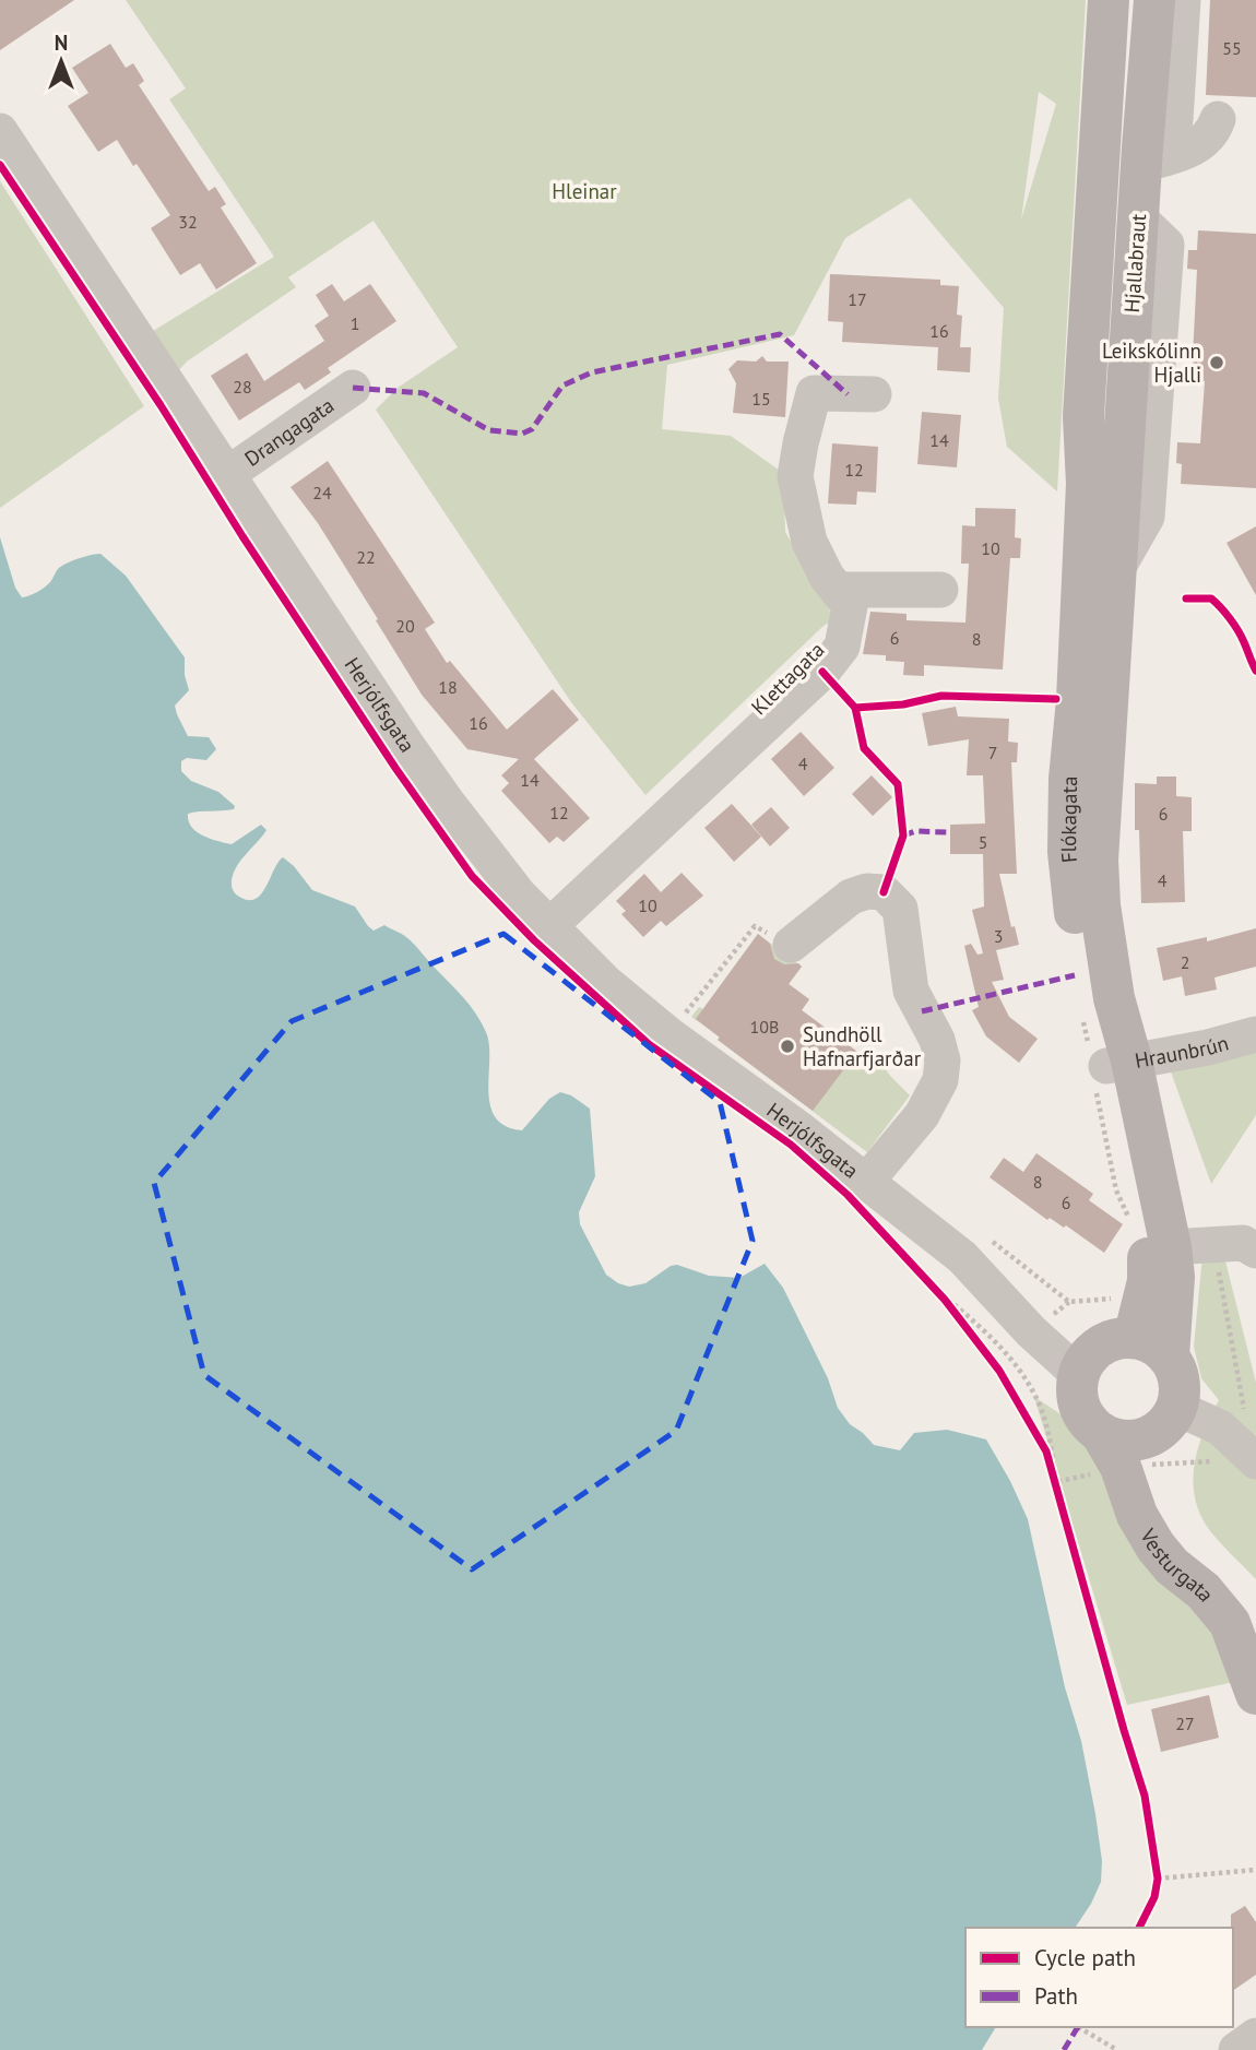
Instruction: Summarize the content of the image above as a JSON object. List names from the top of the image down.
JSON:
{
  "streets": {
    "main road": ["Hjallabraut", "Flókagata", "Vesturgata"],
    "street": [
      "Drangagata",
      "Klettagata",
      "Herjólfsgata",
      "Hraunbrún"
    ]
  },
  "crossings": [
    ["Hjallabraut", "Flókagata"],
    ["Drangagata", "Herjólfsgata"],
    ["Klettagata", "Herjólfsgata"],
    ["Herjólfsgata", "Vesturgata"],
    ["Flókagata", "Hraunbrún"]
  ],
  "parks": ["Hleinar"],
  "places": ["Leikskólinn Hjalli", "Sundhöll Hafnarfjarðar"],
  "house_numbers": [
    "55",
    "32",
    "17",
    "1",
    "16",
    "28",
    "15",
    "14",
    "12",
    "24",
    "10",
    "22",
    "20",
    "6",
    "8",
    "18",
    "16",
    "7",
    "4",
    "14",
    "12",
    "6",
    "5",
    "4",
    "10",
    "3",
    "2",
    "10B",
    "8",
    "6",
    "27"
  ],
  "legend": ["Cycle path", "Path"],
  "north": "top"
}
